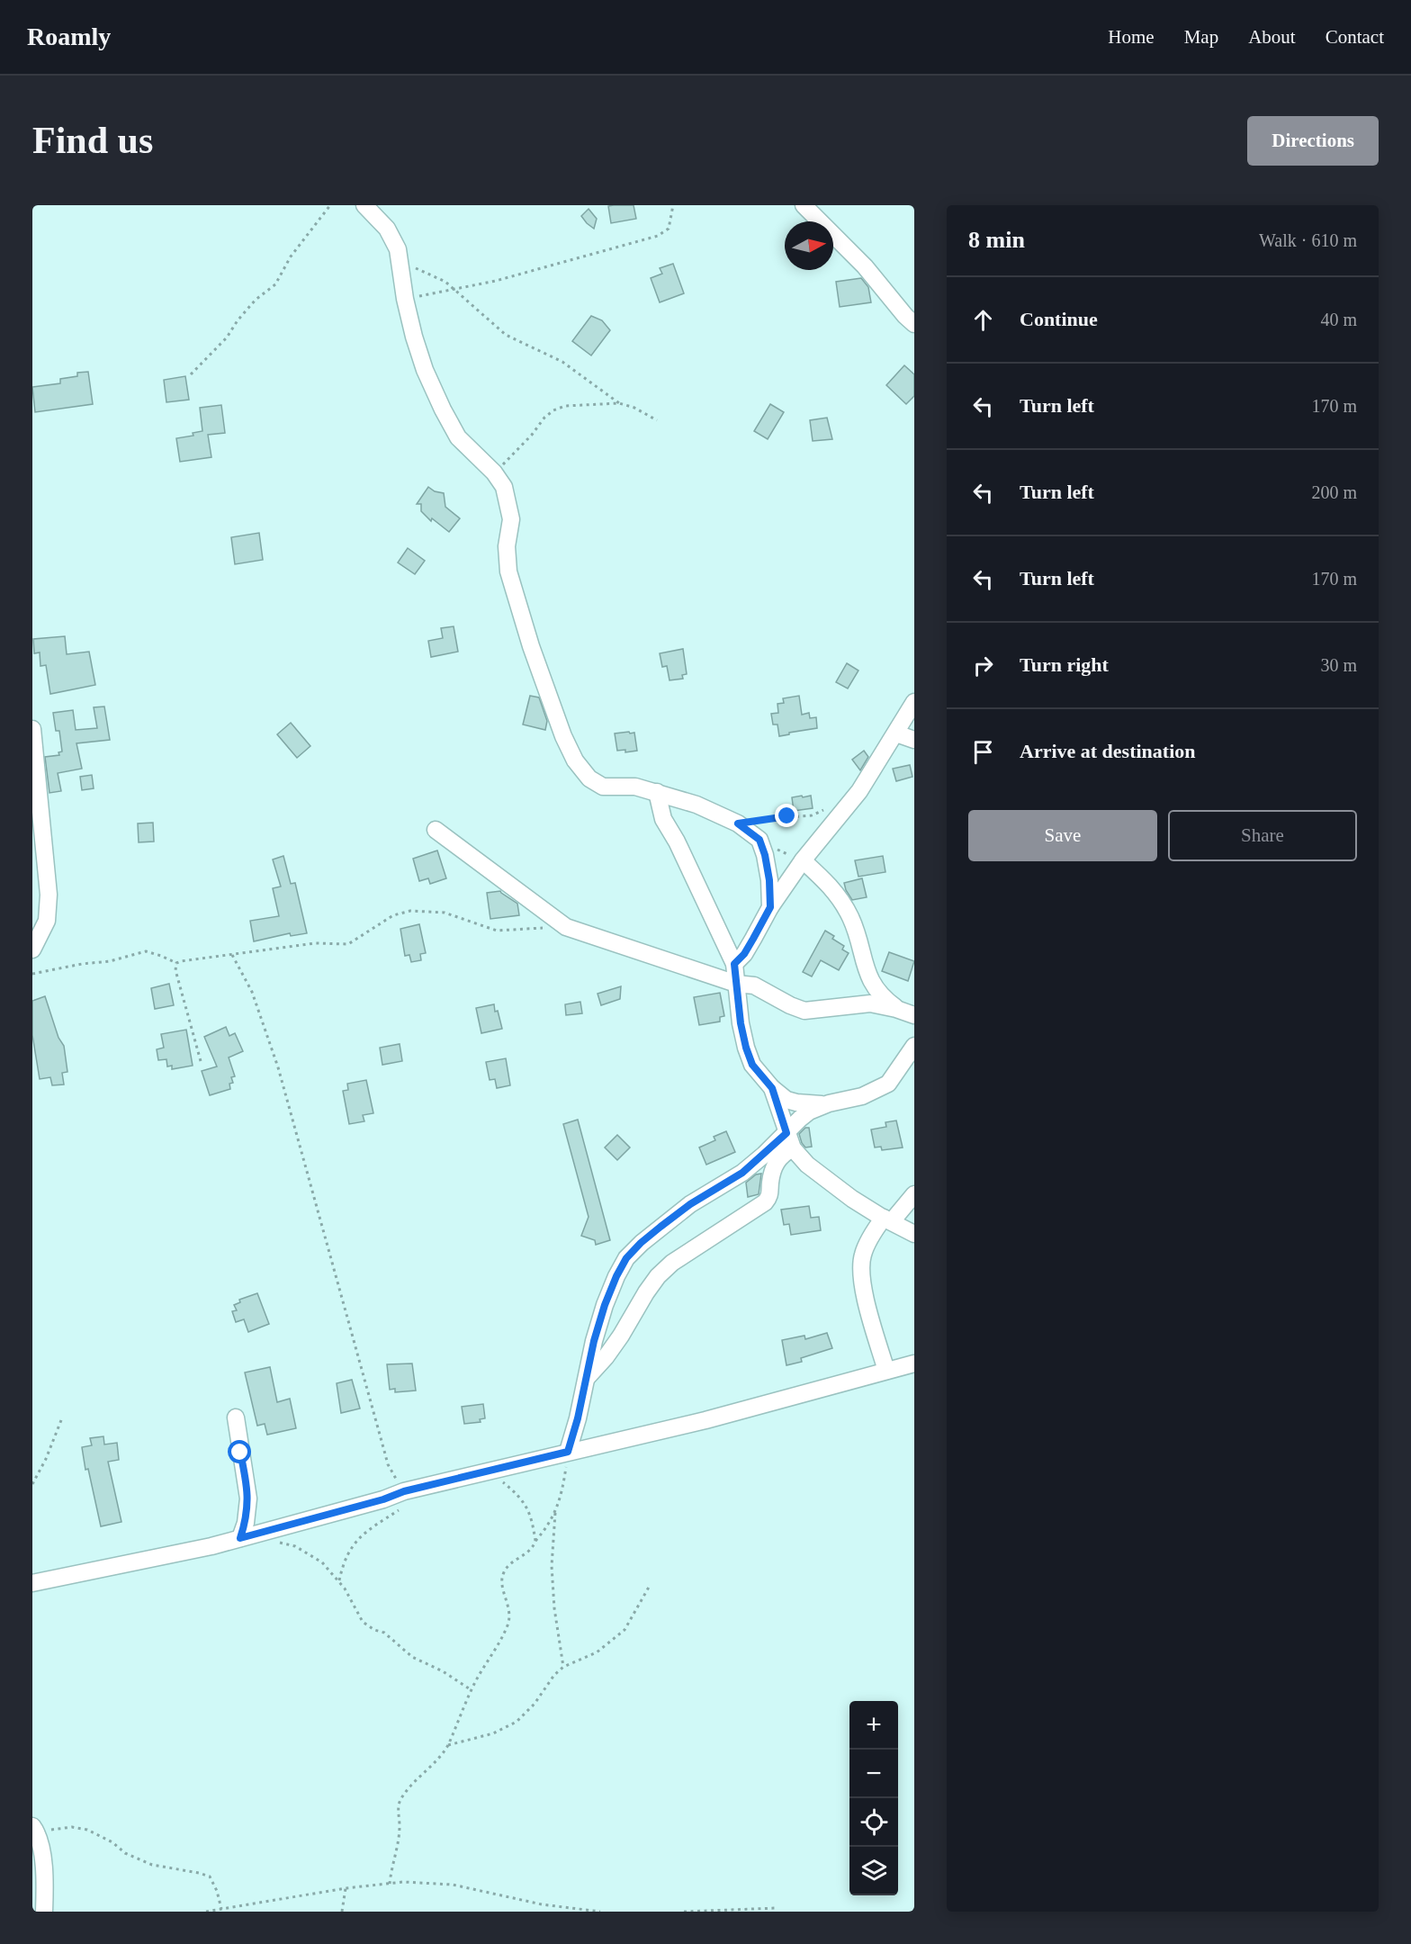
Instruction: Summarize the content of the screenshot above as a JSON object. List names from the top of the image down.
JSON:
{
  "north": "right",
  "page": {
    "header": "Roamly",
    "nav": [
      "Home",
      "Map",
      "About",
      "Contact"
    ],
    "buttons": [
      "Directions",
      ["Save", "Share"]
    ],
    "title": "Find us",
    "heading": ["8 min", "Walk · 610 m"],
    "list": [
      ["Continue", "40 m"],
      ["Turn left", "170 m"],
      ["Turn left", "200 m"],
      ["Turn left", "170 m"],
      ["Turn right", "30 m"],
      "Arrive at destination"
    ],
    "map_buttons": ["+", "−"]
  }
}
